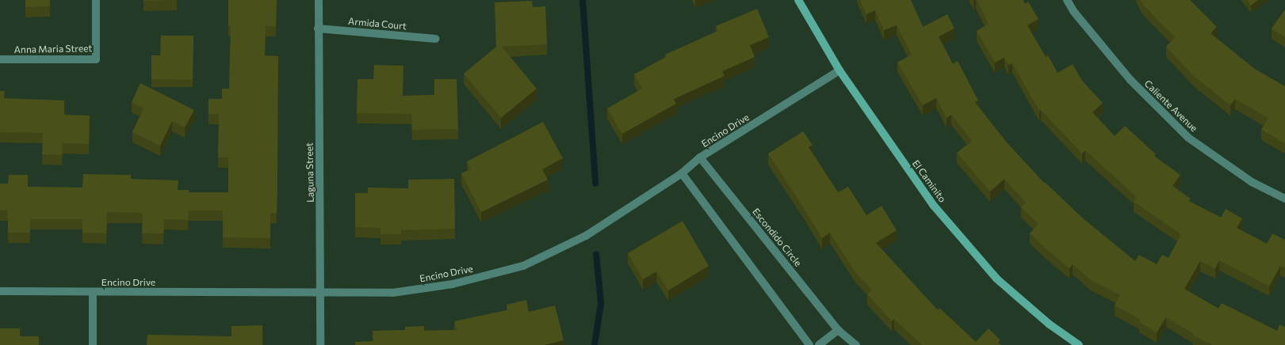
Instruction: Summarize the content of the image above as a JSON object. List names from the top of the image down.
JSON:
{
  "streets": {
    "street": [
      "Armida Court",
      "Anna Maria Street",
      "Caliente Avenue",
      "Encino Drive",
      "Laguna Street",
      "El Caminito",
      "Escondido Circle"
    ]
  },
  "crossings": [
    ["Armida Court", "Laguna Street"],
    ["Encino Drive", "Laguna Street"],
    ["Encino Drive", "El Caminito"],
    ["Encino Drive", "Escondido Circle"]
  ]
}
